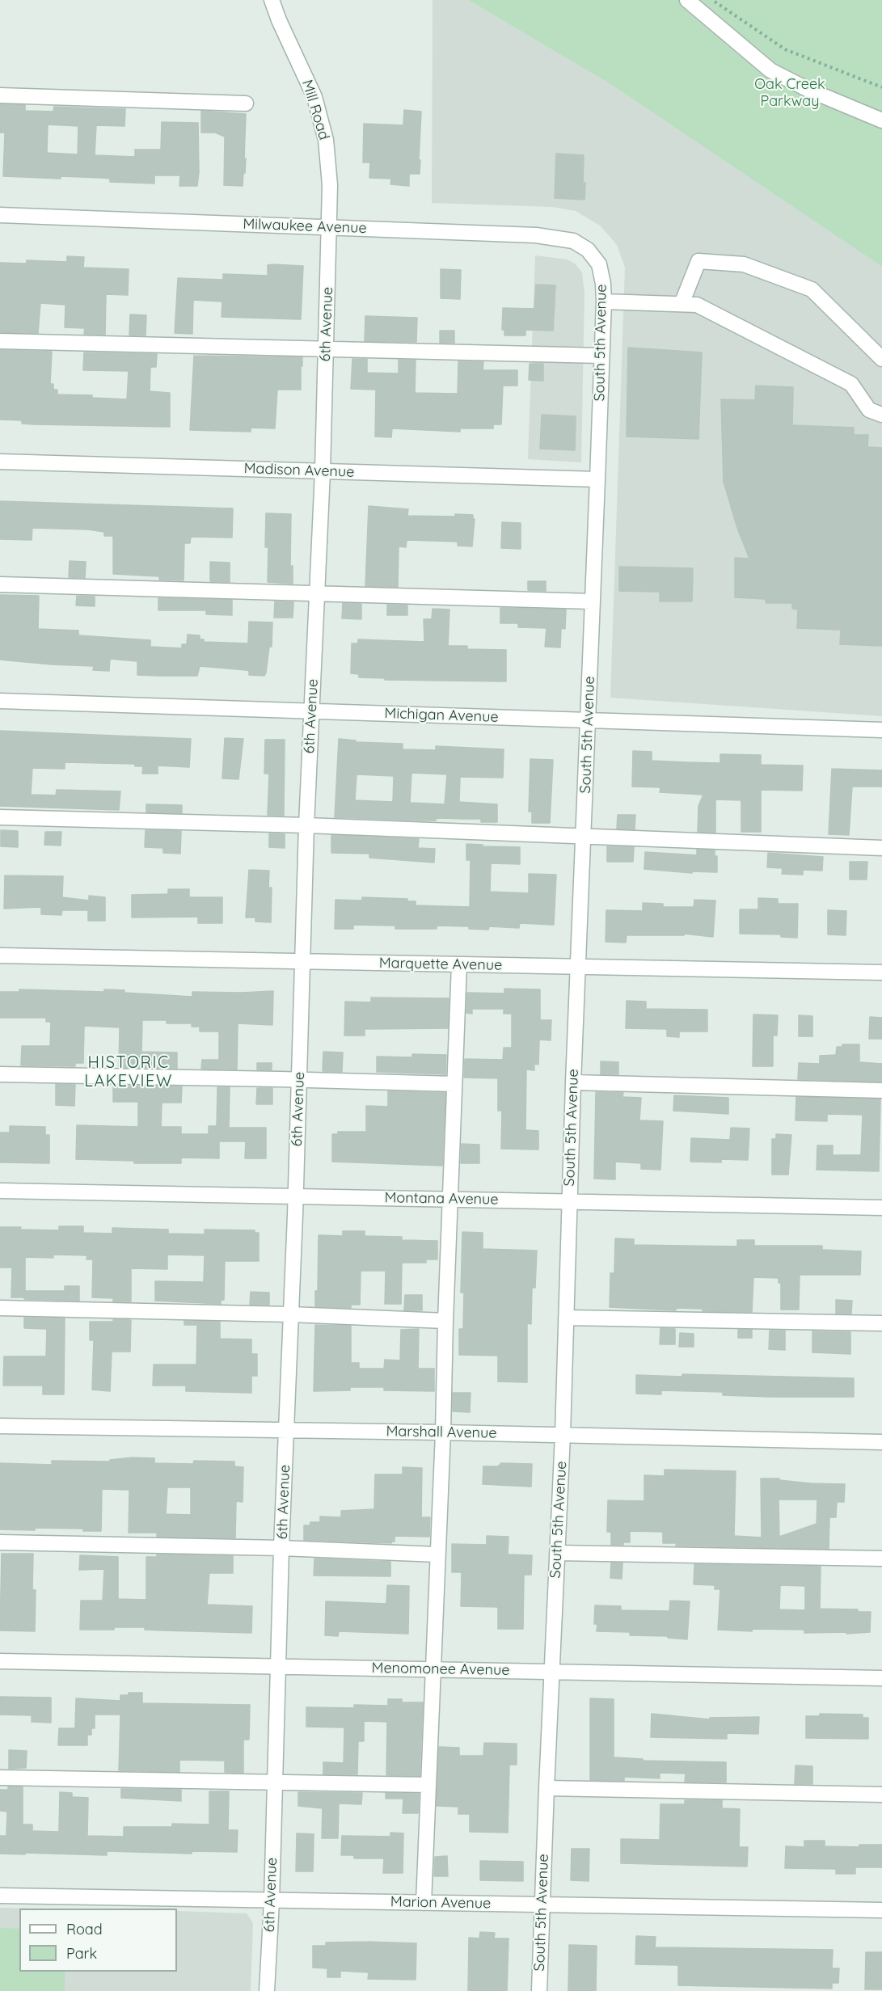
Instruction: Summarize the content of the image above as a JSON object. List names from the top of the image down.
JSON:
{
  "streets": {
    "street": [
      "Mill Road",
      "Milwaukee Avenue",
      "6th Avenue",
      "South 5th Avenue",
      "Madison Avenue",
      "Michigan Avenue",
      "Marquette Avenue",
      "Montana Avenue",
      "Marshall Avenue",
      "Menomonee Avenue",
      "Marion Avenue"
    ]
  },
  "crossings": [
    ["Mill Road", "Milwaukee Avenue"],
    ["Mill Road", "6th Avenue"],
    ["Milwaukee Avenue", "6th Avenue"],
    ["Milwaukee Avenue", "South 5th Avenue"],
    ["6th Avenue", "Madison Avenue"],
    ["6th Avenue", "Michigan Avenue"],
    ["6th Avenue", "Marquette Avenue"],
    ["6th Avenue", "Montana Avenue"],
    ["6th Avenue", "Marshall Avenue"],
    ["6th Avenue", "Menomonee Avenue"],
    ["6th Avenue", "Marion Avenue"],
    ["South 5th Avenue", "Madison Avenue"],
    ["South 5th Avenue", "Michigan Avenue"],
    ["South 5th Avenue", "Marquette Avenue"],
    ["South 5th Avenue", "Montana Avenue"],
    ["South 5th Avenue", "Marshall Avenue"],
    ["South 5th Avenue", "Menomonee Avenue"],
    ["South 5th Avenue", "Marion Avenue"]
  ],
  "districts": ["HISTORIC LAKEVIEW"],
  "parks": ["Oak Creek Parkway"],
  "legend": ["Road", "Park"]
}
